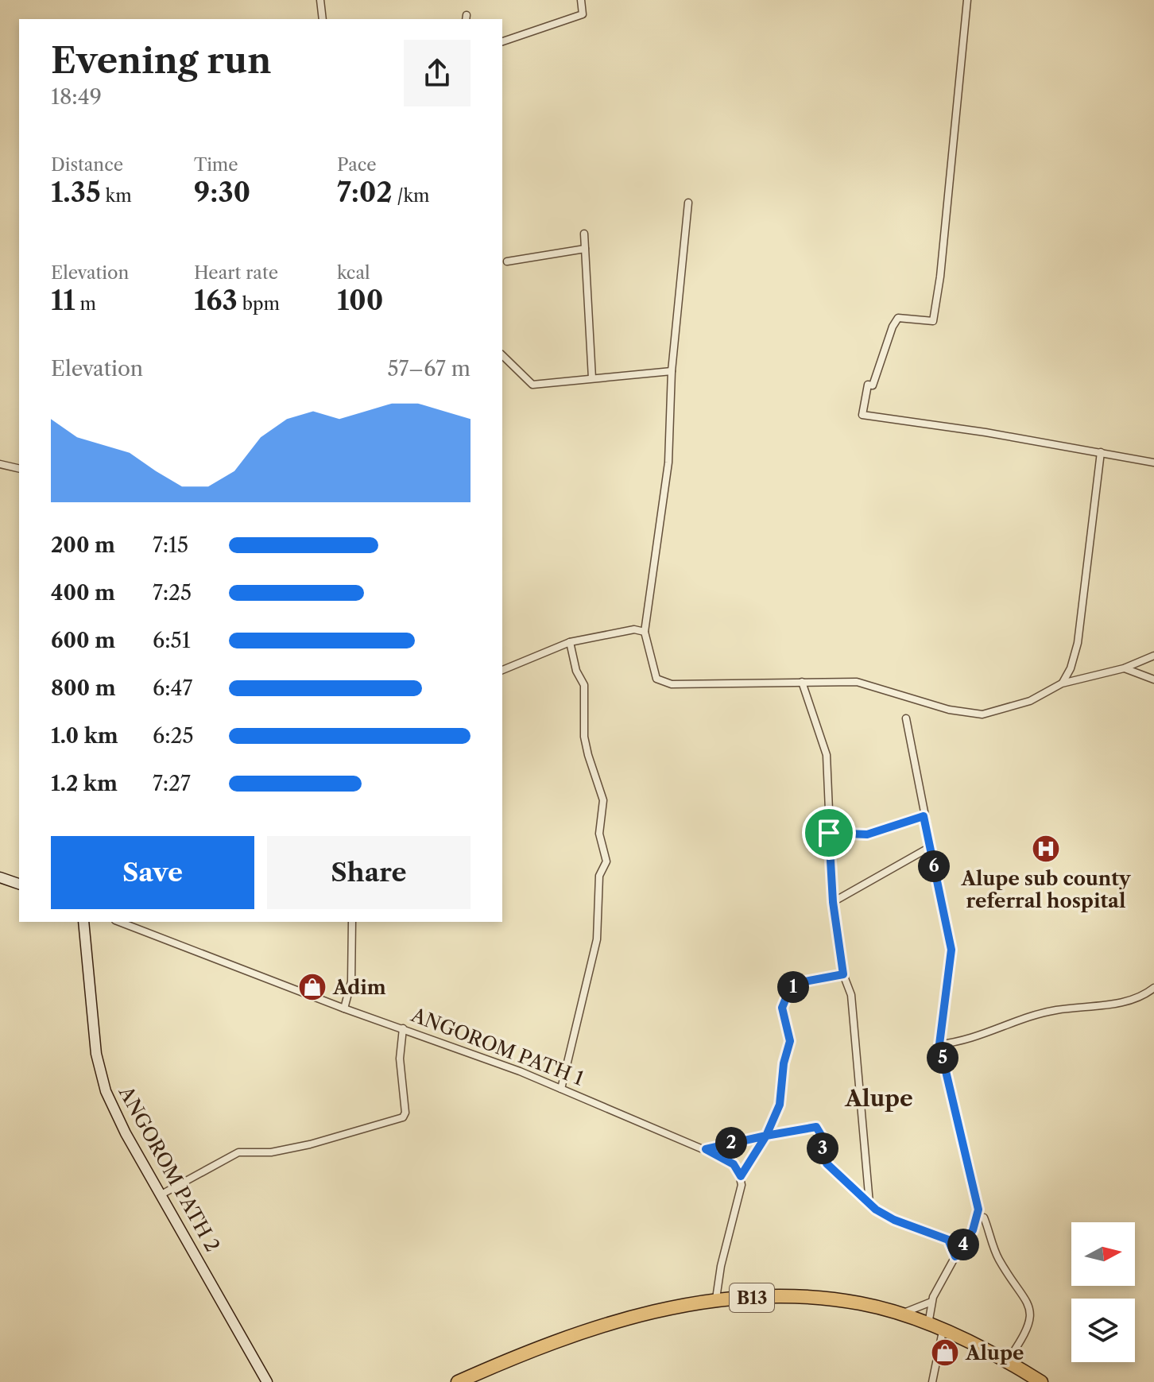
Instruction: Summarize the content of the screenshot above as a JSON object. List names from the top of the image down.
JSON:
{
  "streets": {
    "highway": ["B13"],
    "street": ["ANGOROM PATH 1", "ANGOROM PATH 2"]
  },
  "districts": ["Alupe"],
  "places": {
    "hospital": ["Alupe sub county referral hospital"],
    "shop": ["Adim", "Alupe"]
  },
  "north": "right",
  "page": {
    "heading": ["Evening run", "18:49"],
    "stats": [
      ["Distance", "1.35 km"],
      ["Time", "9:30"],
      ["Pace", "7:02 /km"],
      ["Elevation", "11 m"],
      ["Heart rate", "163 bpm"],
      ["kcal", "100"]
    ],
    "chart": ["Elevation", "57–67 m"],
    "list": [
      {
        "name": "200 m",
        "note": "7:15"
      },
      {
        "name": "400 m",
        "note": "7:25"
      },
      {
        "name": "600 m",
        "note": "6:51"
      },
      {
        "name": "800 m",
        "note": "6:47"
      },
      {
        "name": "1.0 km",
        "note": "6:25"
      },
      {
        "name": "1.2 km",
        "note": "7:27"
      }
    ],
    "buttons": ["Save", "Share"],
    "pins": [
      "6",
      "1",
      "5",
      "2",
      "3",
      "4"
    ]
  }
}
